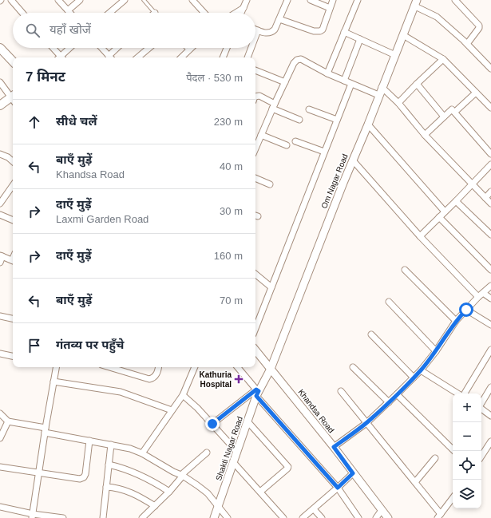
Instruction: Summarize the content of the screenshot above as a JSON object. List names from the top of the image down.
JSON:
{
  "streets": {
    "street": ["Om Nagar Road", "Khandsa Road", "Shakti Nagar Road"]
  },
  "crossings": [
    ["Om Nagar Road", "Khandsa Road"],
    ["Om Nagar Road", "Shakti Nagar Road"],
    ["Khandsa Road", "Shakti Nagar Road"]
  ],
  "places": {
    "health": ["Kathuria Hospital"]
  },
  "page": {
    "search": "यहाँ खोजें",
    "heading": ["7 मिनट", "पैदल · 530 m"],
    "list": [
      ["सीधे चलें", "230 m"],
      ["बाएँ मुड़ें", "Khandsa Road", "40 m"],
      ["दाएँ मुड़ें", "Laxmi Garden Road", "30 m"],
      ["दाएँ मुड़ें", "160 m"],
      ["बाएँ मुड़ें", "70 m"],
      "गंतव्य पर पहुँचे"
    ],
    "map_buttons": ["+", "−"]
  }
}
